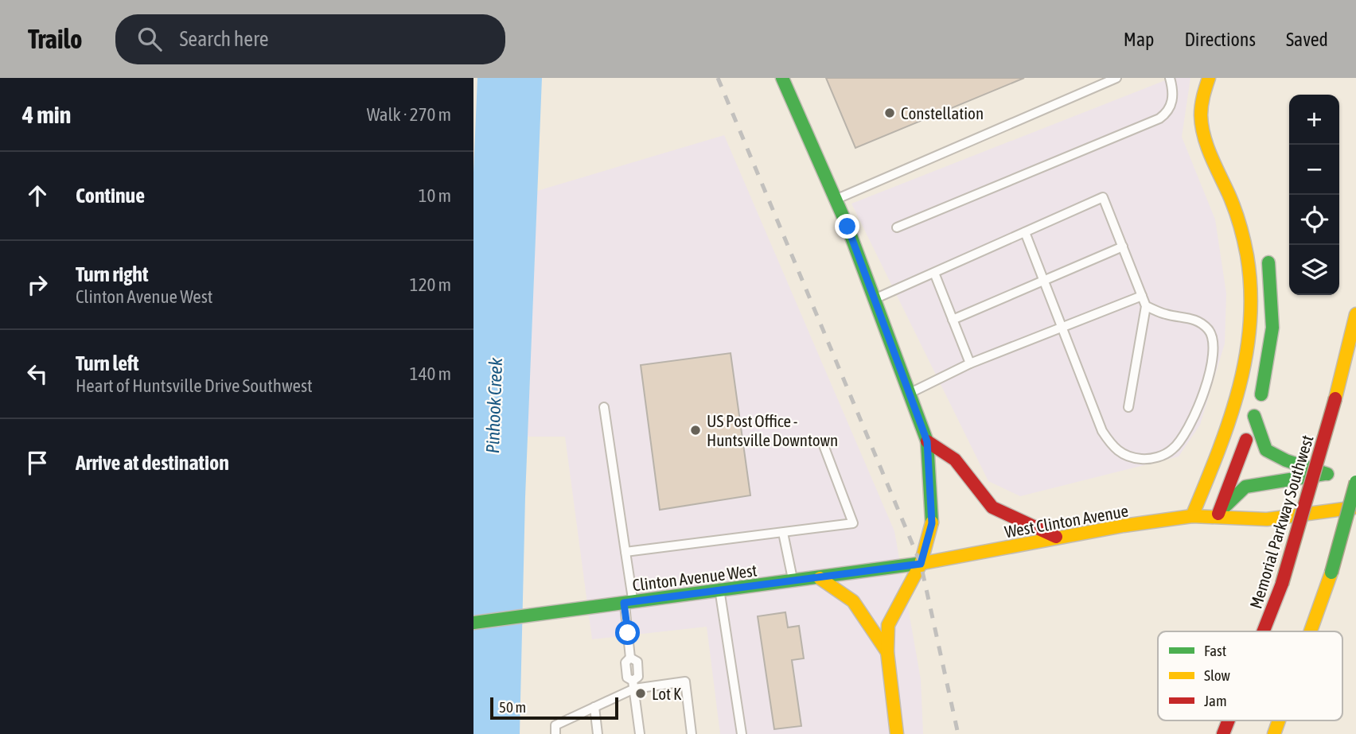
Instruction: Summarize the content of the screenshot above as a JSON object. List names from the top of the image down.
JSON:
{
  "streets": {
    "main road": ["West Clinton Avenue", "Memorial Parkway Southwest", "Clinton Avenue West"]
  },
  "crossings": [
    ["West Clinton Avenue", "Clinton Avenue West"]
  ],
  "water": ["Pinhook Creek"],
  "places": ["Constellation", "US Post Office - Huntsville Downtown", "Lot K"],
  "legend": ["Fast", "Slow", "Jam"],
  "scale_bar": "50 m",
  "page": {
    "header": "Trailo",
    "search": "Search here",
    "nav": ["Map", "Directions", "Saved"],
    "heading": ["4 min", "Walk · 270 m"],
    "map_buttons": ["+", "−"],
    "list": [
      ["Continue", "10 m"],
      ["Turn right", "Clinton Avenue West", "120 m"],
      ["Turn left", "Heart of Huntsville Drive Southwest", "140 m"],
      "Arrive at destination"
    ],
    "scale": "50 m"
  }
}
